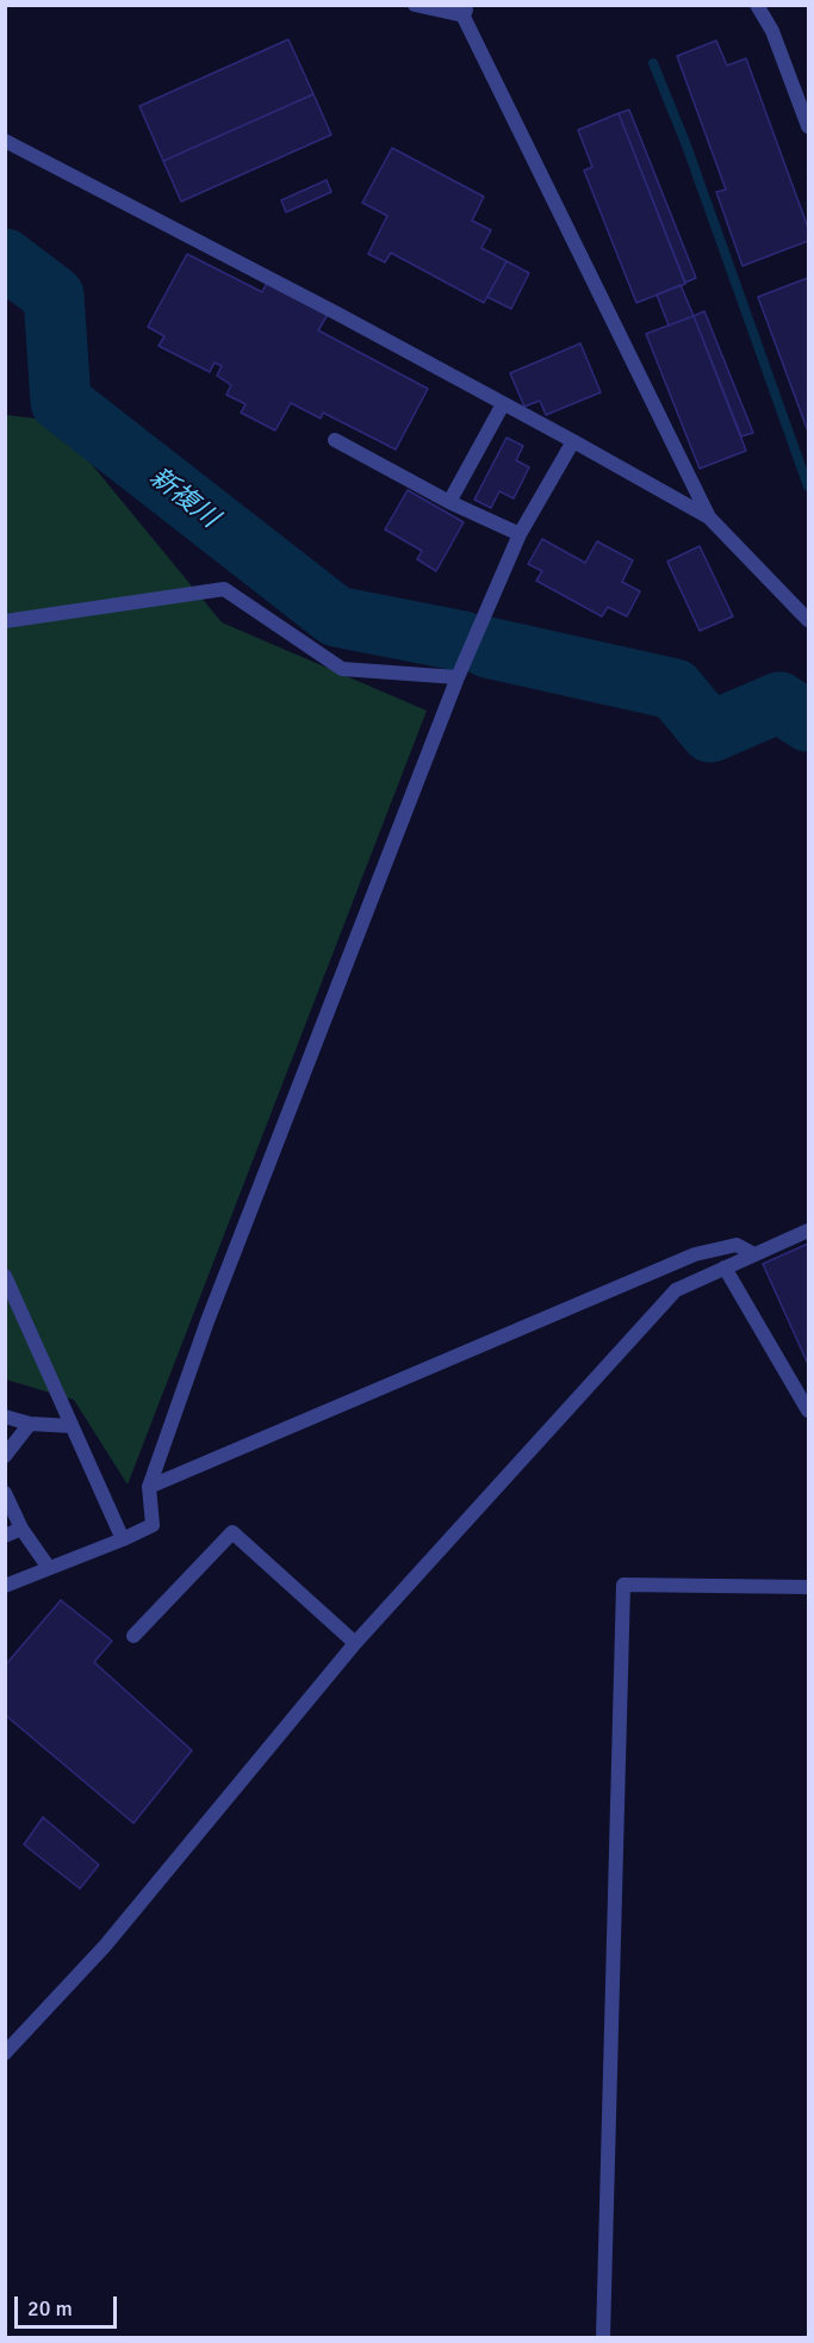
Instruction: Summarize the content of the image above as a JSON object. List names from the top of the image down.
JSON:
{
  "water": ["新複川"],
  "scale_bar": "20 m"
}
